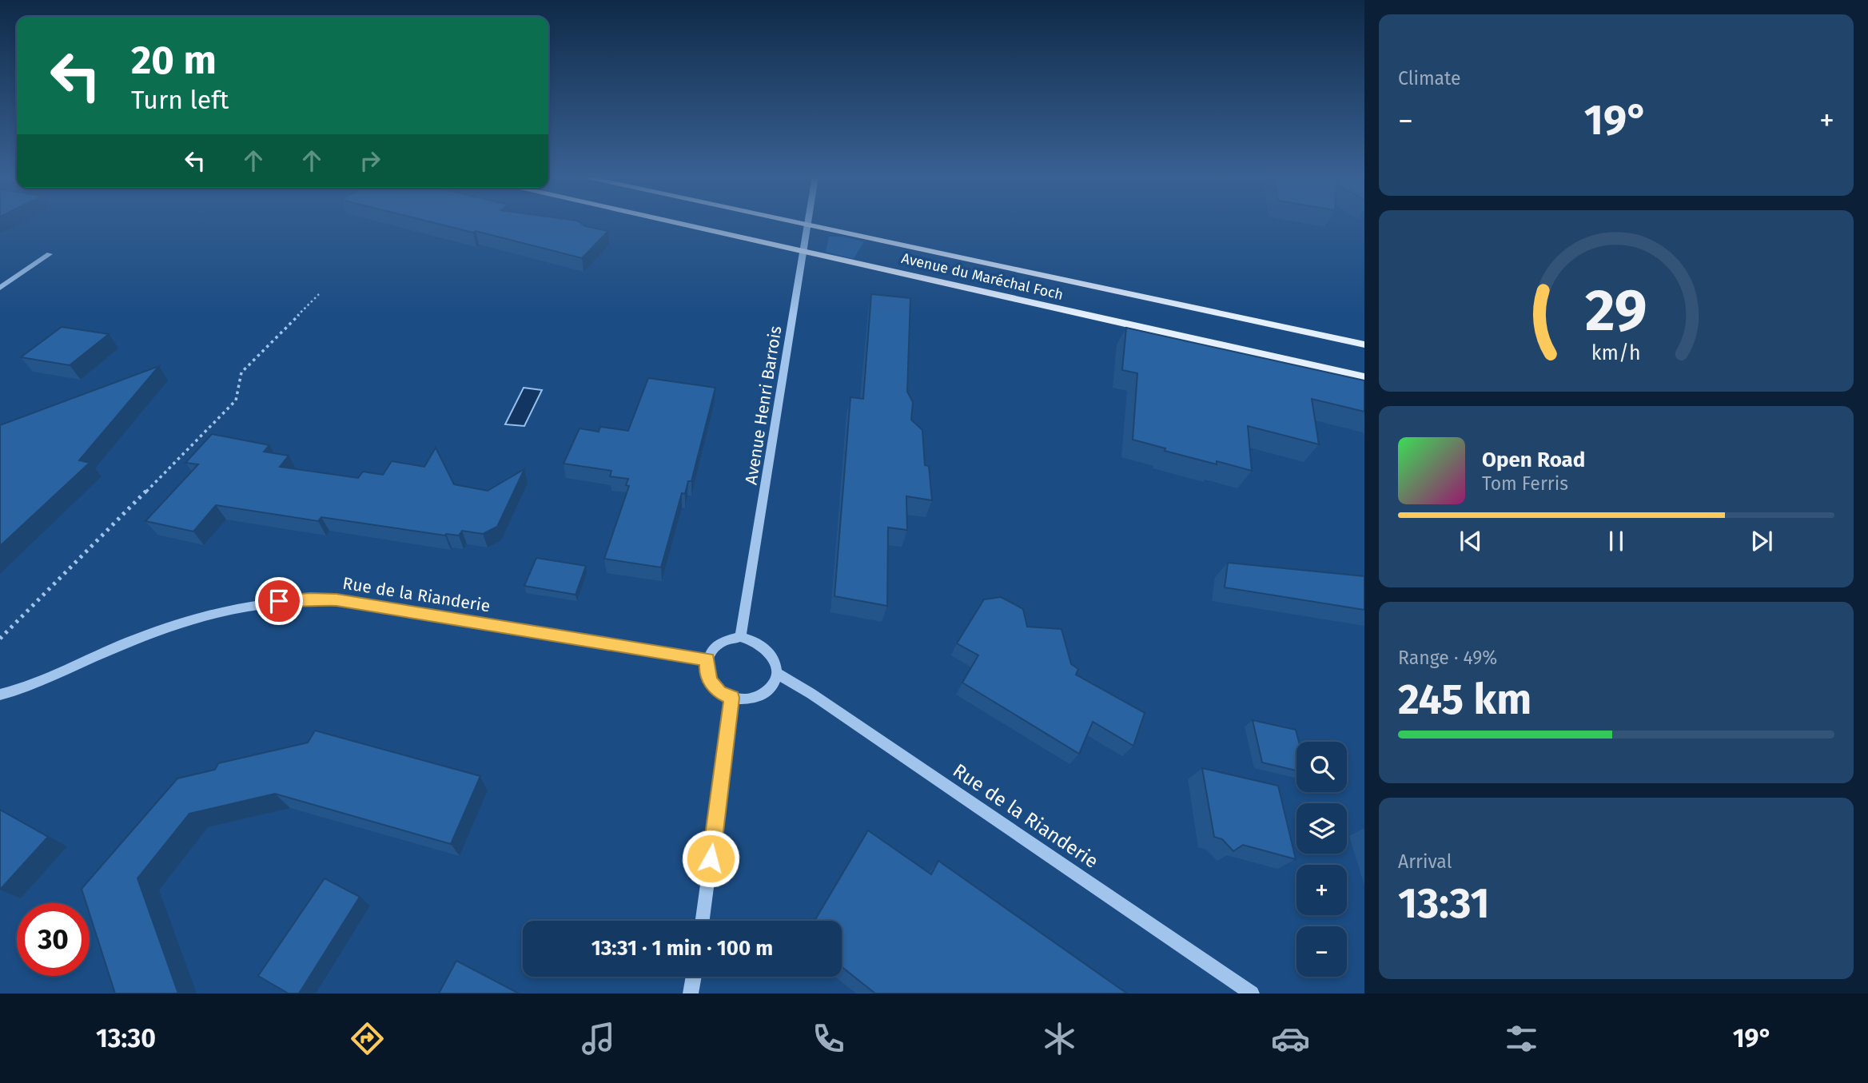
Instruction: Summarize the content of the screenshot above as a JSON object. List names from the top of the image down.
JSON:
{
  "streets": {
    "main road": ["Avenue du Maréchal Foch"],
    "street": ["Avenue Henri Barrois", "Rue de la Rianderie"]
  },
  "crossings": [
    ["Avenue du Maréchal Foch", "Avenue Henri Barrois"],
    ["Avenue Henri Barrois", "Rue de la Rianderie"]
  ],
  "page": {
    "tile": [
      "Climate",
      ["Range · 49%", "245 km"],
      ["Arrival", "13:31"]
    ],
    "turn": ["20 m", "Turn left"],
    "heat": ["−", "19°", "+"],
    "song": ["Open Road", "Tom Ferris"],
    "map_buttons": ["+", "−"],
    "limit": "30",
    "trip": "13:31 · 1 min · 100 m",
    "tabs": ["13:30", "19°"],
    "gauge": ["29", "km/h"]
  }
}
